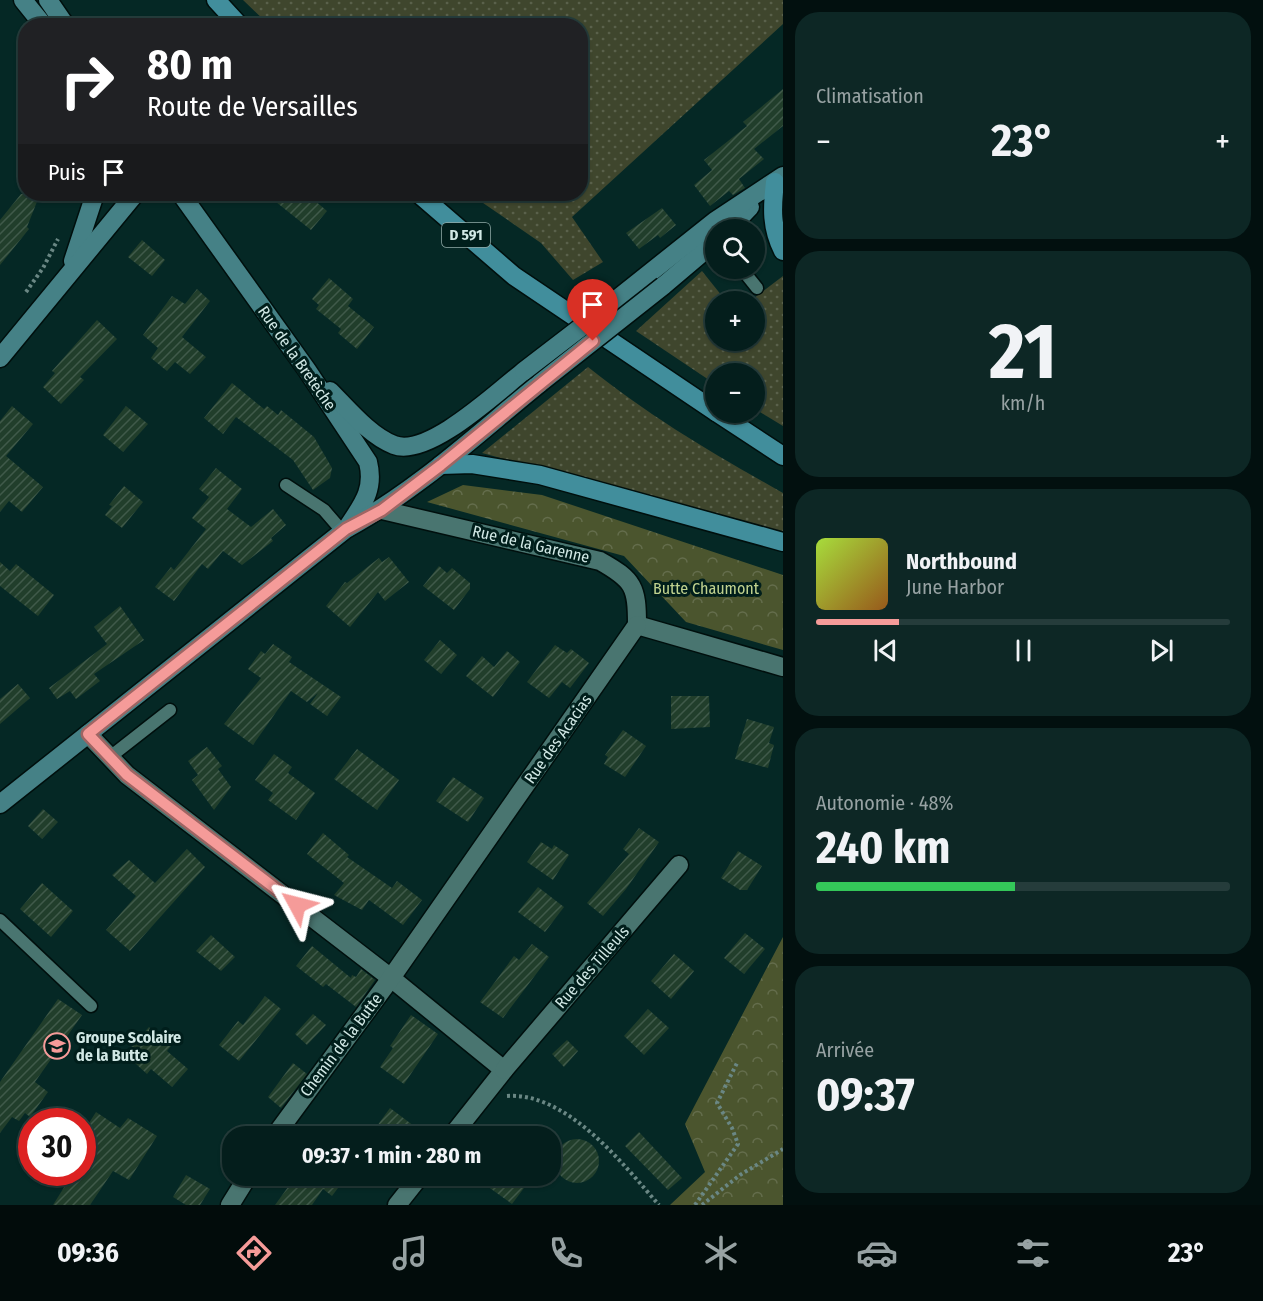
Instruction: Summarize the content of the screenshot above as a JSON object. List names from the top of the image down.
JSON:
{
  "streets": {
    "main road": ["D 591", "Rue de la Bretèche"],
    "street": [
      "Rue de la Garenne",
      "Rue des Acacias",
      "Rue des Tilleuls",
      "Chemin de la Butte"
    ]
  },
  "crossings": [
    ["Rue de la Garenne", "Rue des Acacias"],
    ["Rue des Acacias", "Chemin de la Butte"]
  ],
  "parks": ["Butte Chaumont"],
  "places": {
    "school or university": ["Groupe Scolaire de la Butte"]
  },
  "page": {
    "tile": [
      "Climatisation",
      ["21", "km/h"],
      ["Autonomie · 48%", "240 km"],
      ["Arrivée", "09:37"]
    ],
    "turn": ["80 m", "Route de Versailles"],
    "heat": ["−", "23°", "+"],
    "then": "Puis",
    "map_buttons": ["+", "−"],
    "song": ["Northbound", "June Harbor"],
    "limit": "30",
    "trip": "09:37 · 1 min · 280 m",
    "tabs": ["09:36", "23°"]
  }
}
